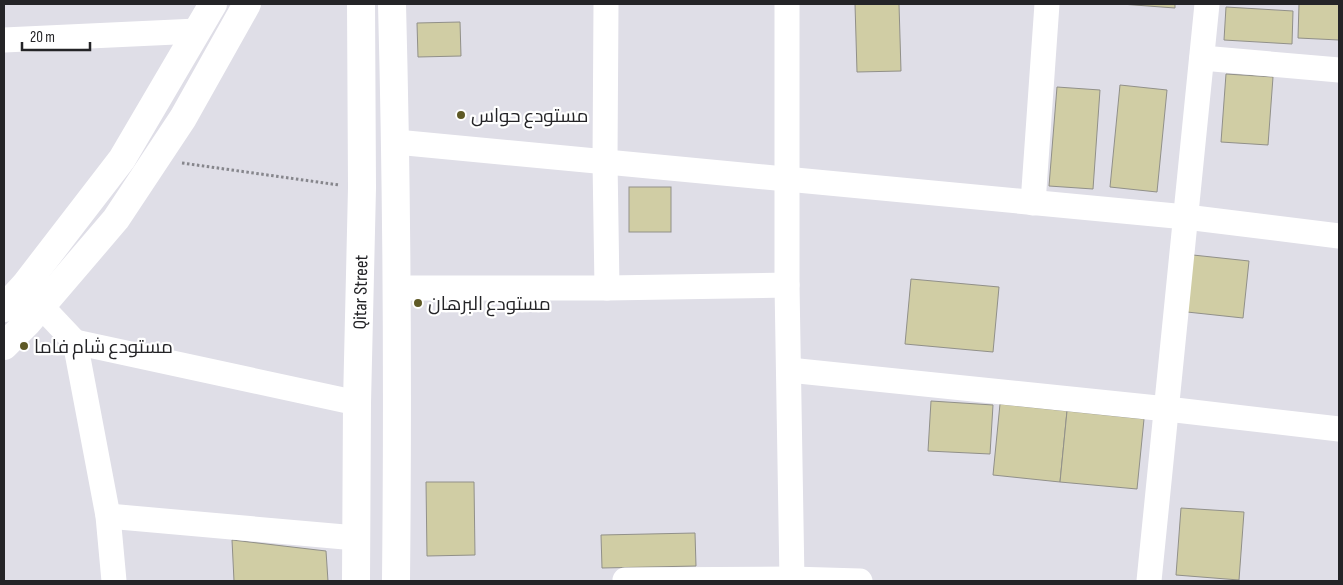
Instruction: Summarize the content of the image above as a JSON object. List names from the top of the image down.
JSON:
{
  "streets": {
    "main road": ["Qitar Street"]
  },
  "places": ["مستودع حواس", "مستودع البرهان", "مستودع شام فاما"],
  "scale_bar": "20 m"
}
